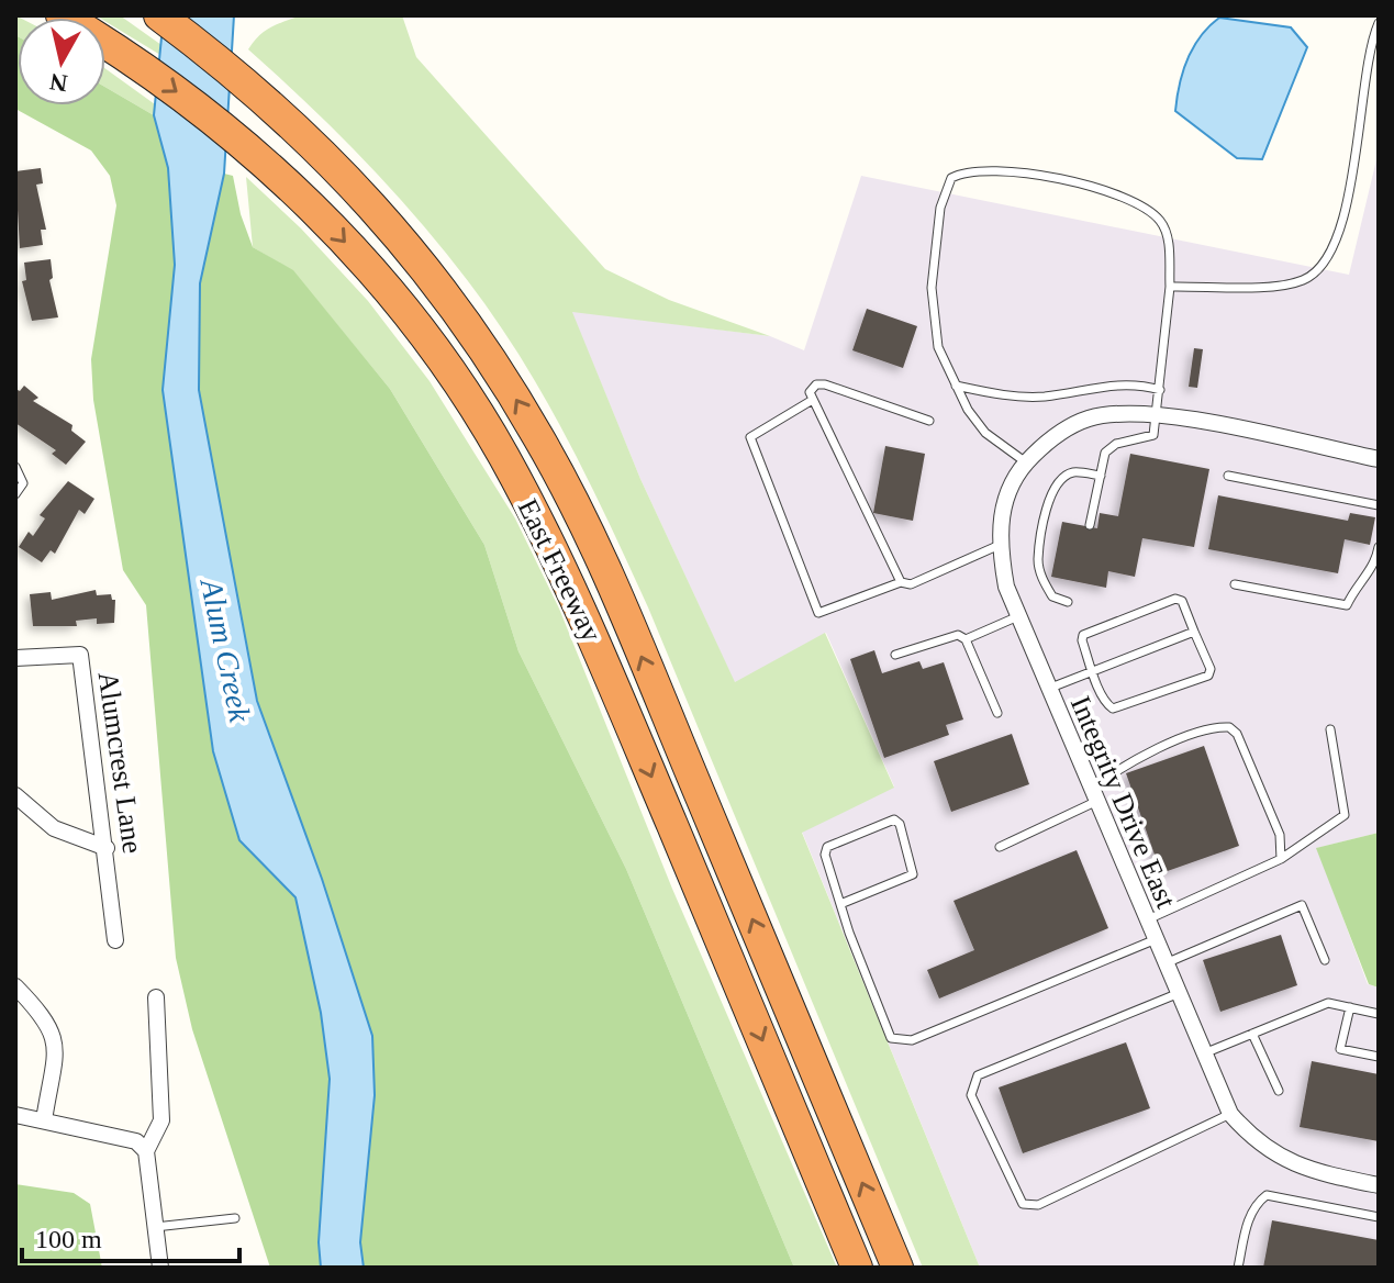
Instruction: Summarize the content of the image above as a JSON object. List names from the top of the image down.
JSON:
{
  "streets": {
    "highway": ["East Freeway"],
    "street": ["Alumcrest Lane", "Integrity Drive East"]
  },
  "water": ["Alum Creek"],
  "scale_bar": "100 m",
  "north": "bottom"
}
